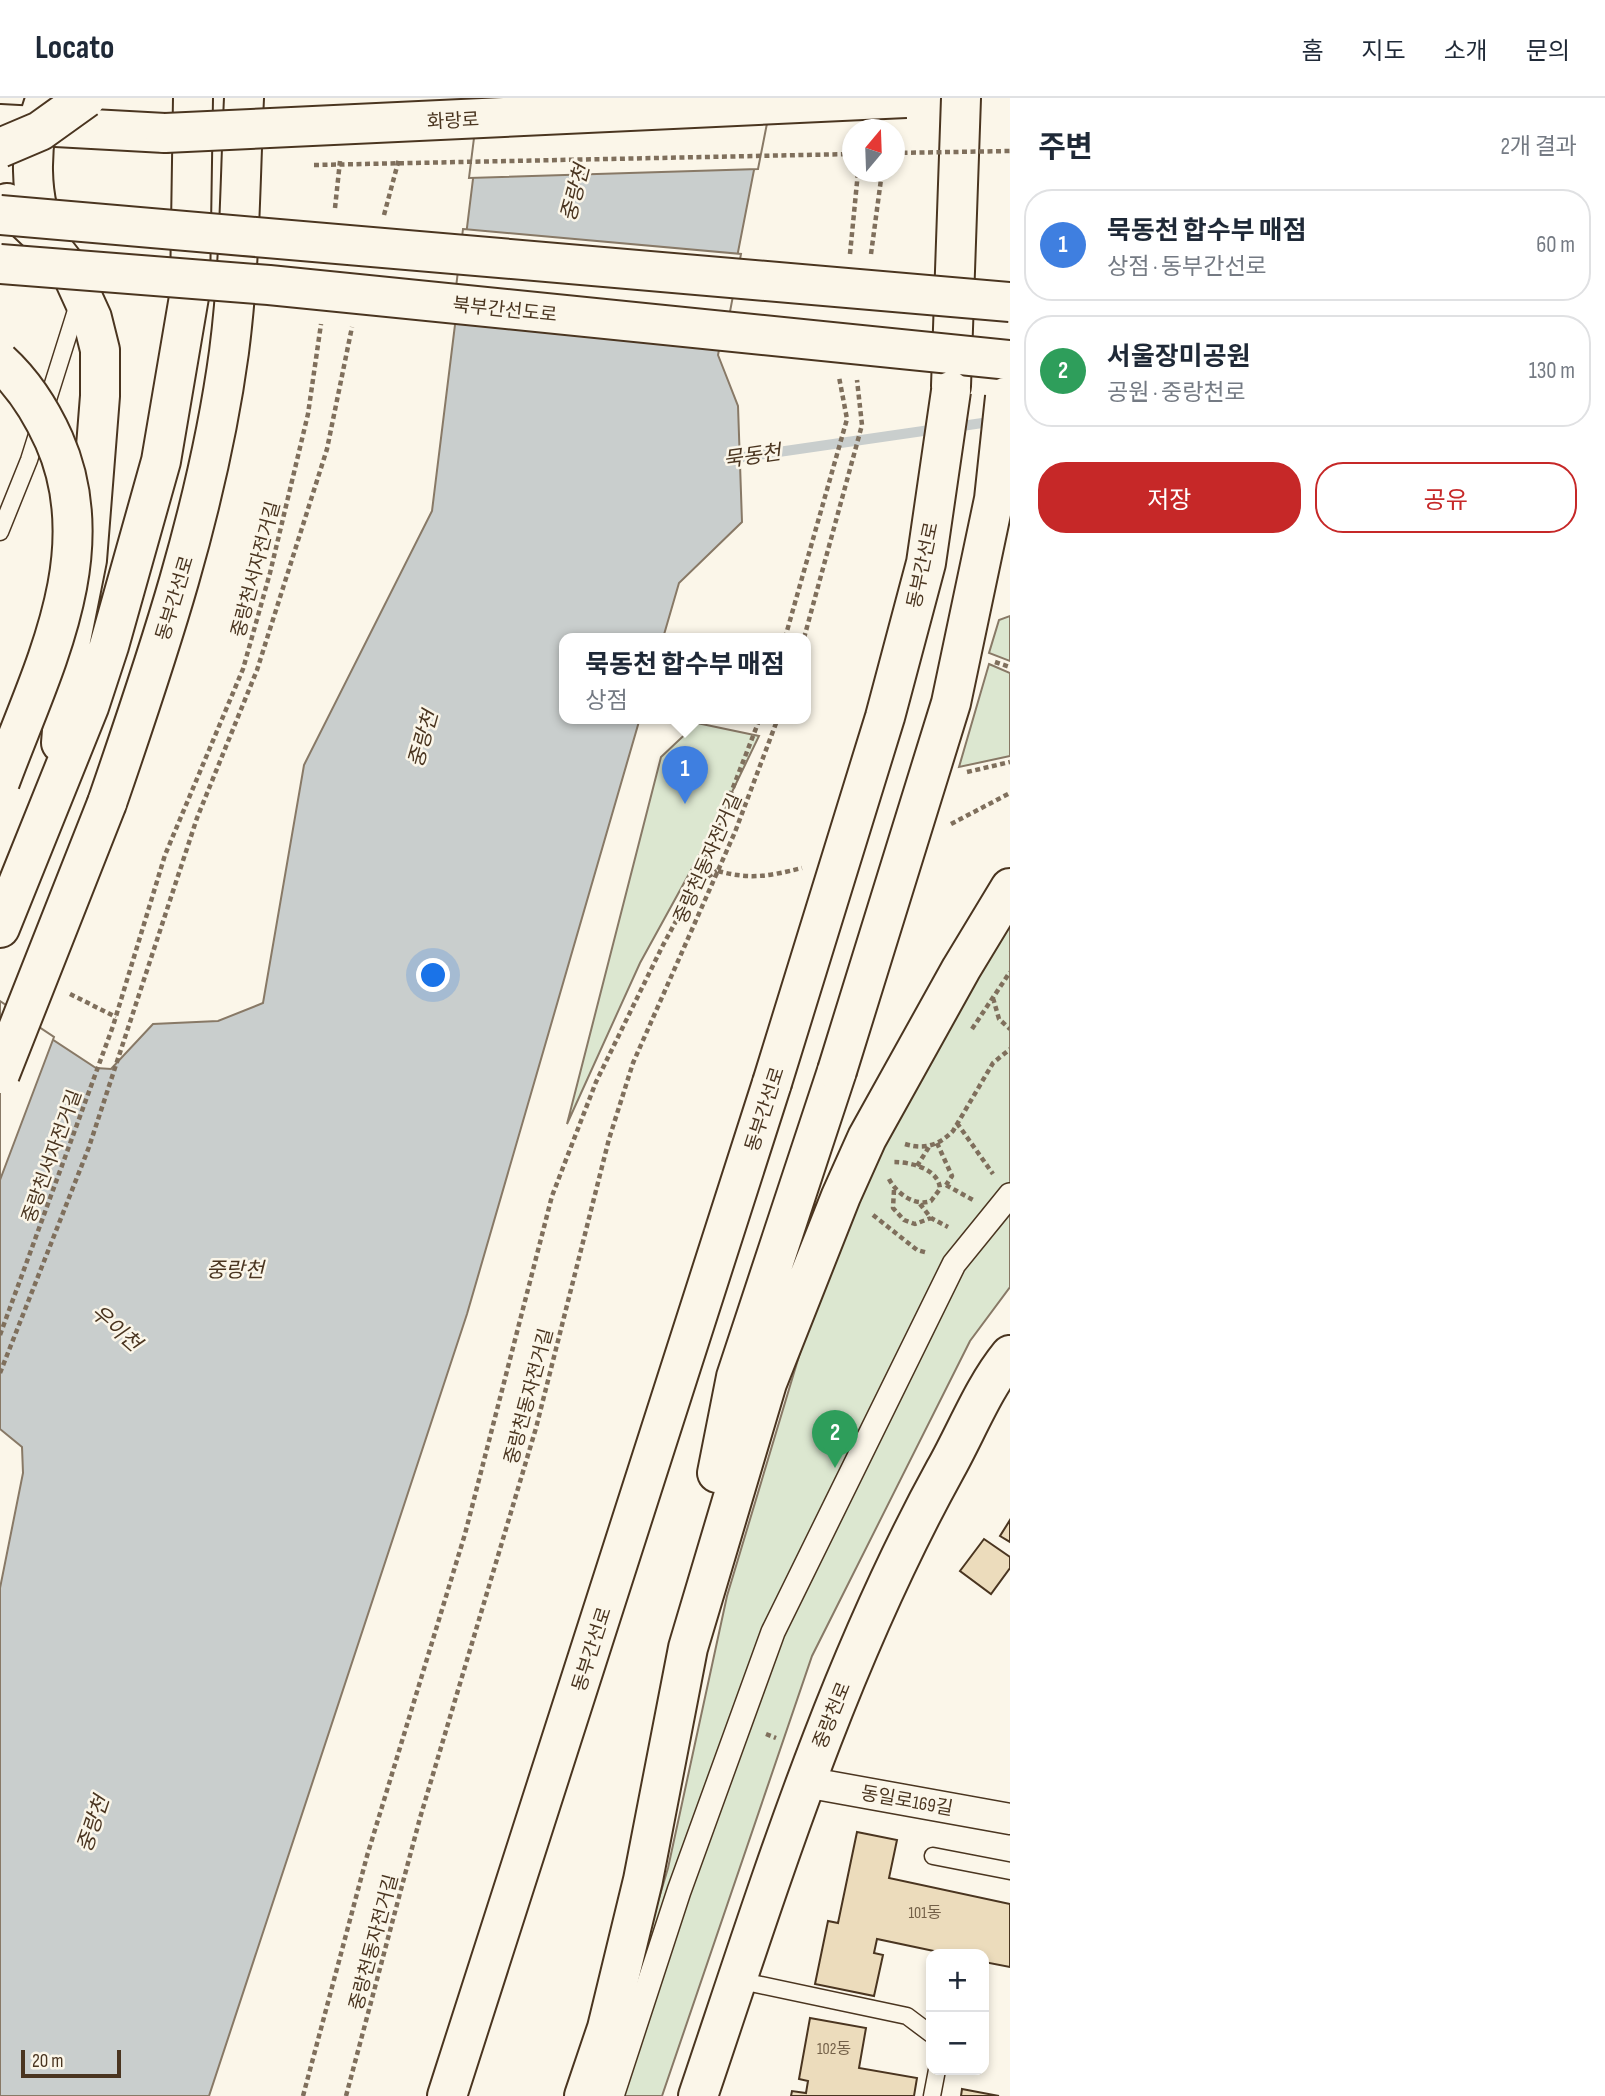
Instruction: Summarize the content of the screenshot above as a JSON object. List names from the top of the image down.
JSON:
{
  "streets": {
    "main road": [
      "화랑로",
      "북부간선도로",
      "동부간선로",
      "중랑천로"
    ],
    "street": ["동일로169길"],
    "path": ["중랑천서자전거길", "중랑천동자전거길"]
  },
  "crossings": [
    ["중랑천로", "동일로169길"]
  ],
  "water": ["중랑천", "묵동천", "우이천"],
  "house_numbers": ["101동", "102동"],
  "scale_bar": "20 m",
  "north": "top",
  "page": {
    "header": "Locato",
    "nav": [
      "홈",
      "지도",
      "소개",
      "문의"
    ],
    "heading": ["주변", "2개 결과"],
    "list": [
      {
        "mark": "1",
        "name": "묵동천 합수부 매점",
        "note": "상점 · 동부간선로",
        "value": "60 m"
      },
      {
        "mark": "2",
        "name": "서울장미공원",
        "note": "공원 · 중랑천로",
        "value": "130 m"
      }
    ],
    "buttons": ["저장", "공유"],
    "popup": ["묵동천 합수부 매점", "상점"],
    "pins": ["1", "2"],
    "map_buttons": ["+", "−"],
    "scale": "20 m"
  }
}
